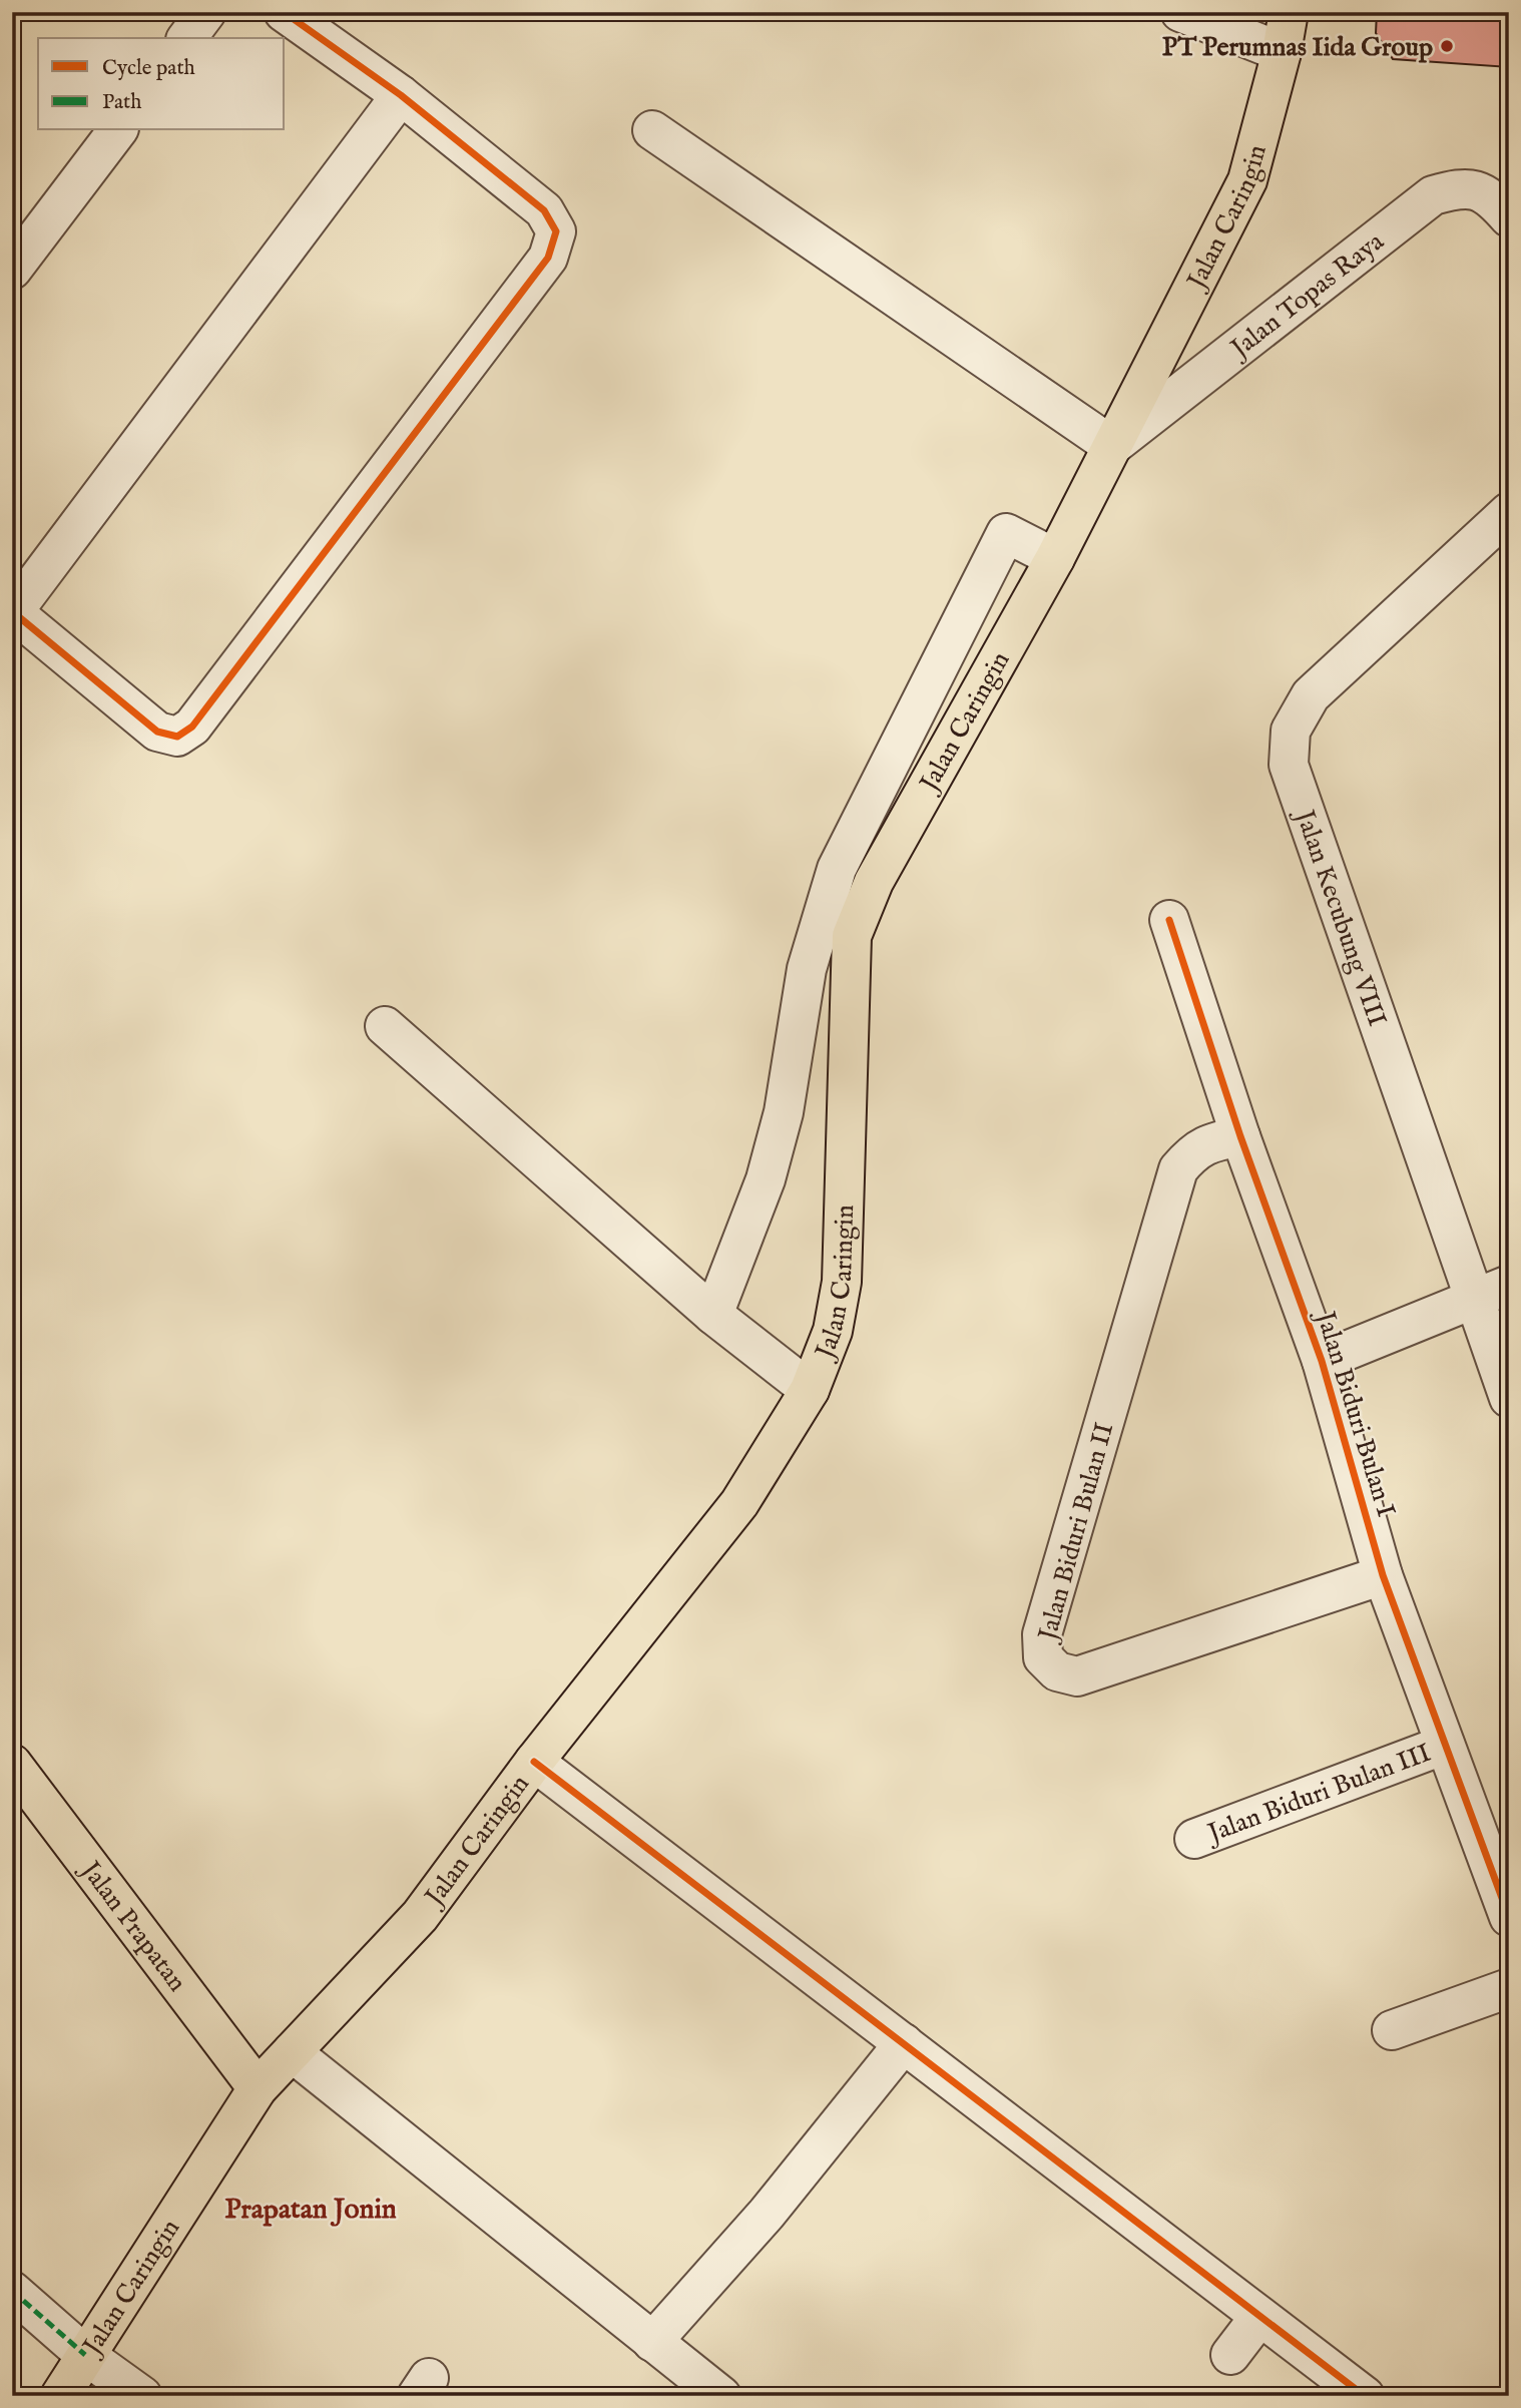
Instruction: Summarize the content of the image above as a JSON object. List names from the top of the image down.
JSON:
{
  "streets": {
    "main road": ["Jalan Caringin", "Jalan Prapatan"],
    "street": [
      "Jalan Topas Raya",
      "Jalan Kecubung VIII",
      "Jalan Biduri Bulan I",
      "Jalan Biduri Bulan II",
      "Jalan Biduri Bulan III"
    ]
  },
  "crossings": [
    ["Jalan Caringin", "Jalan Topas Raya"],
    ["Jalan Caringin", "Jalan Prapatan"],
    ["Jalan Biduri Bulan I", "Jalan Biduri Bulan II"],
    ["Jalan Biduri Bulan I", "Jalan Biduri Bulan III"]
  ],
  "districts": ["Prapatan Jonin"],
  "places": ["PT Perumnas Iida Group"],
  "legend": ["Cycle path", "Path"]
}
